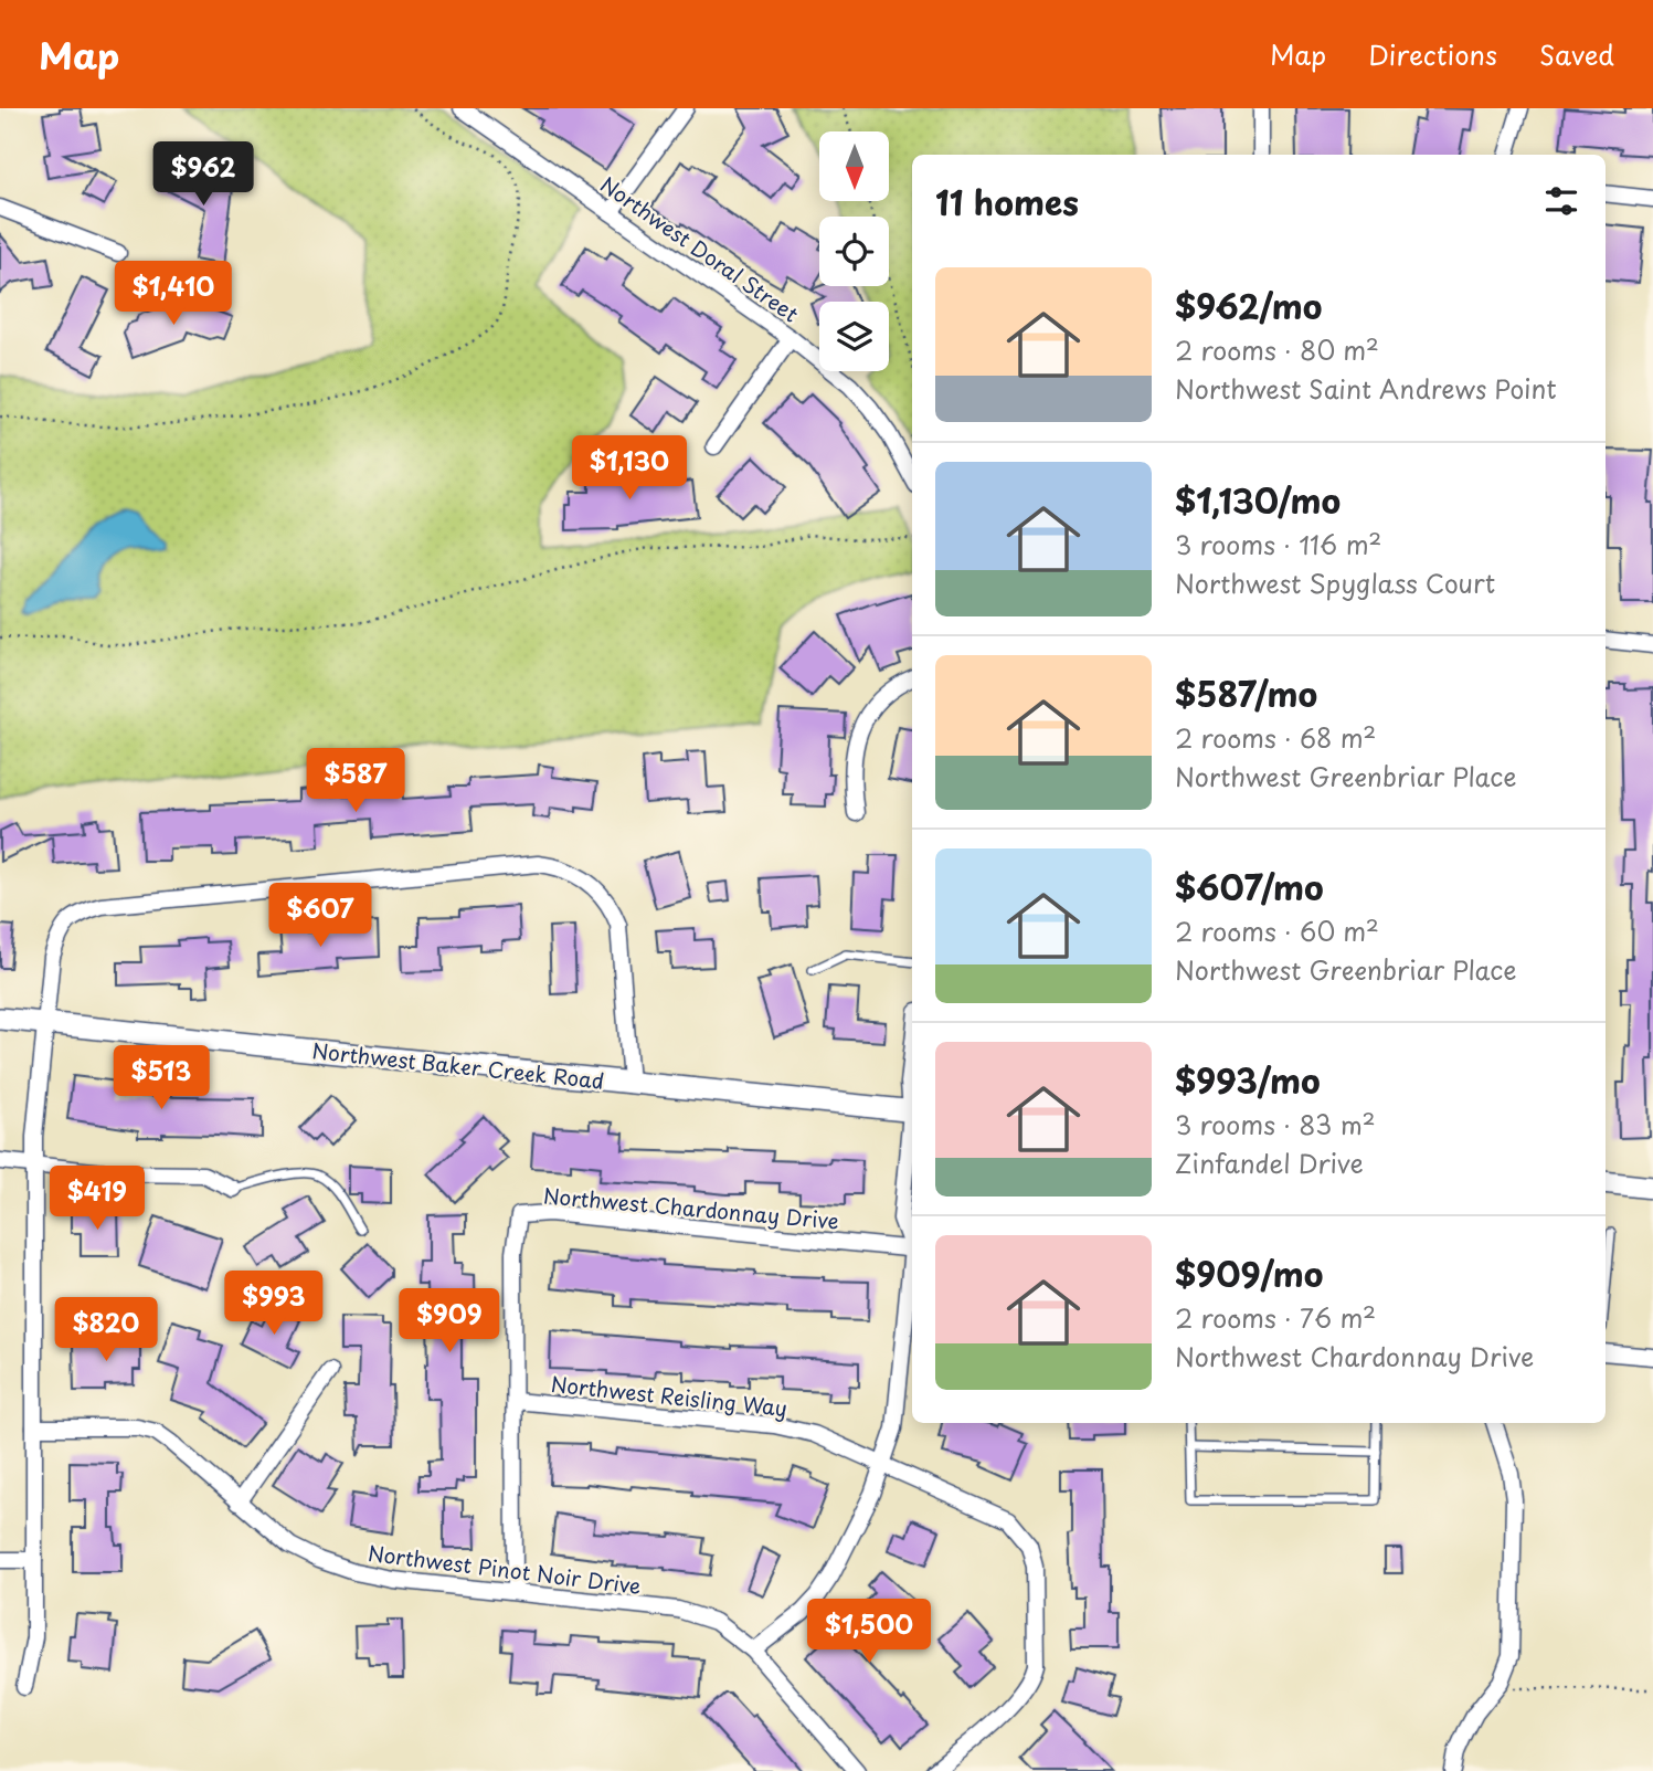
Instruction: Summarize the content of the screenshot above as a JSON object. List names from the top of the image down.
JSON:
{
  "streets": {
    "main road": ["Northwest Baker Creek Road"],
    "street": [
      "Northwest Doral Street",
      "Northwest Chardonnay Drive",
      "Northwest Reisling Way",
      "Northwest Pinot Noir Drive"
    ]
  },
  "crossings": [
    ["Northwest Chardonnay Drive", "Northwest Reisling Way"],
    ["Northwest Chardonnay Drive", "Northwest Pinot Noir Drive"]
  ],
  "north": "bottom",
  "page": {
    "header": "Map",
    "nav": ["Map", "Directions", "Saved"],
    "price": [
      "$962",
      "$1,410",
      "$1,130",
      "$587",
      "$607",
      "$513",
      "$419",
      "$993",
      "$909",
      "$820",
      "$1,500"
    ],
    "heading": "11 homes",
    "list": [
      {
        "name": "$962/mo",
        "note": "2 rooms · 80 m² · Northwest Saint Andrews Point"
      },
      {
        "name": "$1,130/mo",
        "note": "3 rooms · 116 m² · Northwest Spyglass Court"
      },
      {
        "name": "$587/mo",
        "note": "2 rooms · 68 m² · Northwest Greenbriar Place"
      },
      {
        "name": "$607/mo",
        "note": "2 rooms · 60 m² · Northwest Greenbriar Place"
      },
      {
        "name": "$993/mo",
        "note": "3 rooms · 83 m² · Zinfandel Drive"
      },
      {
        "name": "$909/mo",
        "note": "2 rooms · 76 m² · Northwest Chardonnay Drive"
      }
    ]
  }
}
